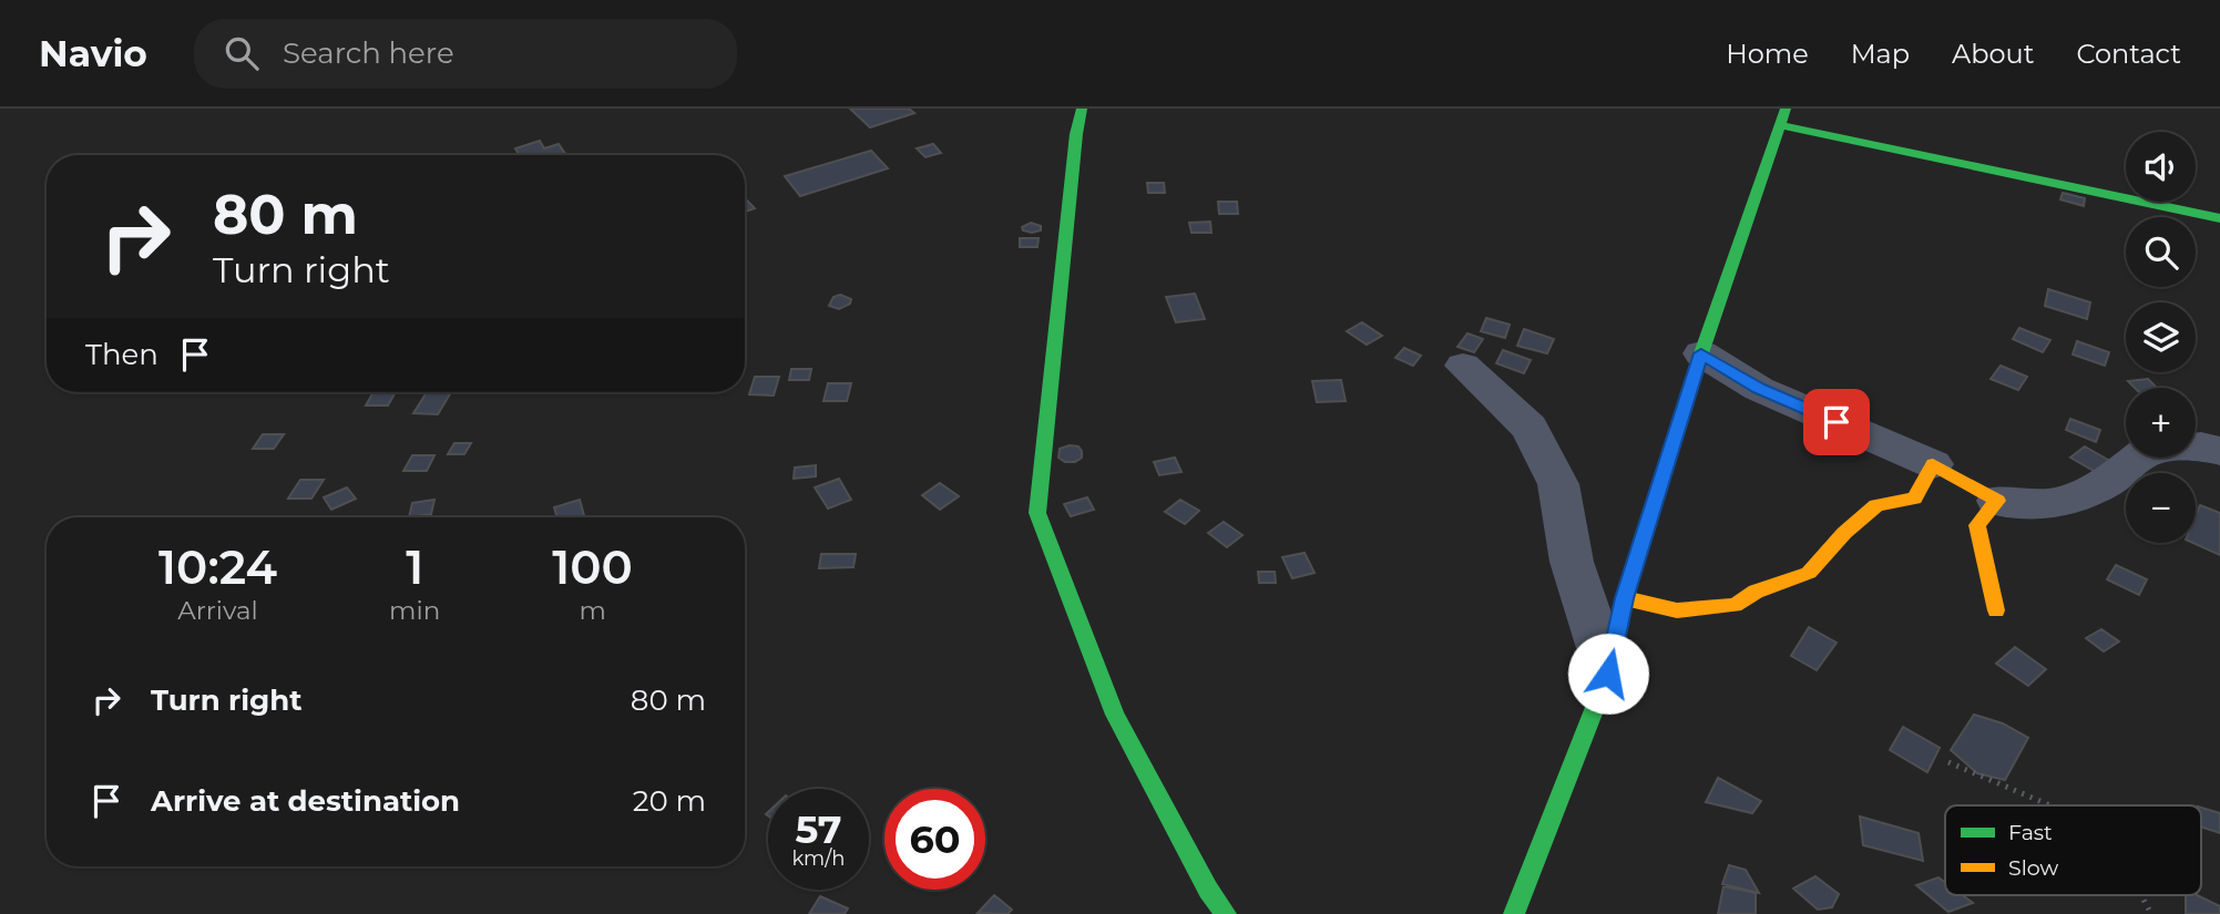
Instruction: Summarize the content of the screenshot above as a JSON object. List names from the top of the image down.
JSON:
{
  "legend": ["Fast", "Slow"],
  "page": {
    "header": "Navio",
    "search": "Search here",
    "nav": [
      "Home",
      "Map",
      "About",
      "Contact"
    ],
    "map_buttons": ["+", "−"],
    "turn": ["80 m", "Turn right"],
    "then": "Then",
    "eta": [
      "10:24",
      "Arrival",
      "1",
      "min",
      "100",
      "m"
    ],
    "list": [
      {
        "name": "Turn right",
        "value": "80 m"
      },
      {
        "name": "Arrive at destination",
        "value": "20 m"
      }
    ],
    "speed": "57 km/h",
    "limit": "60"
  }
}
